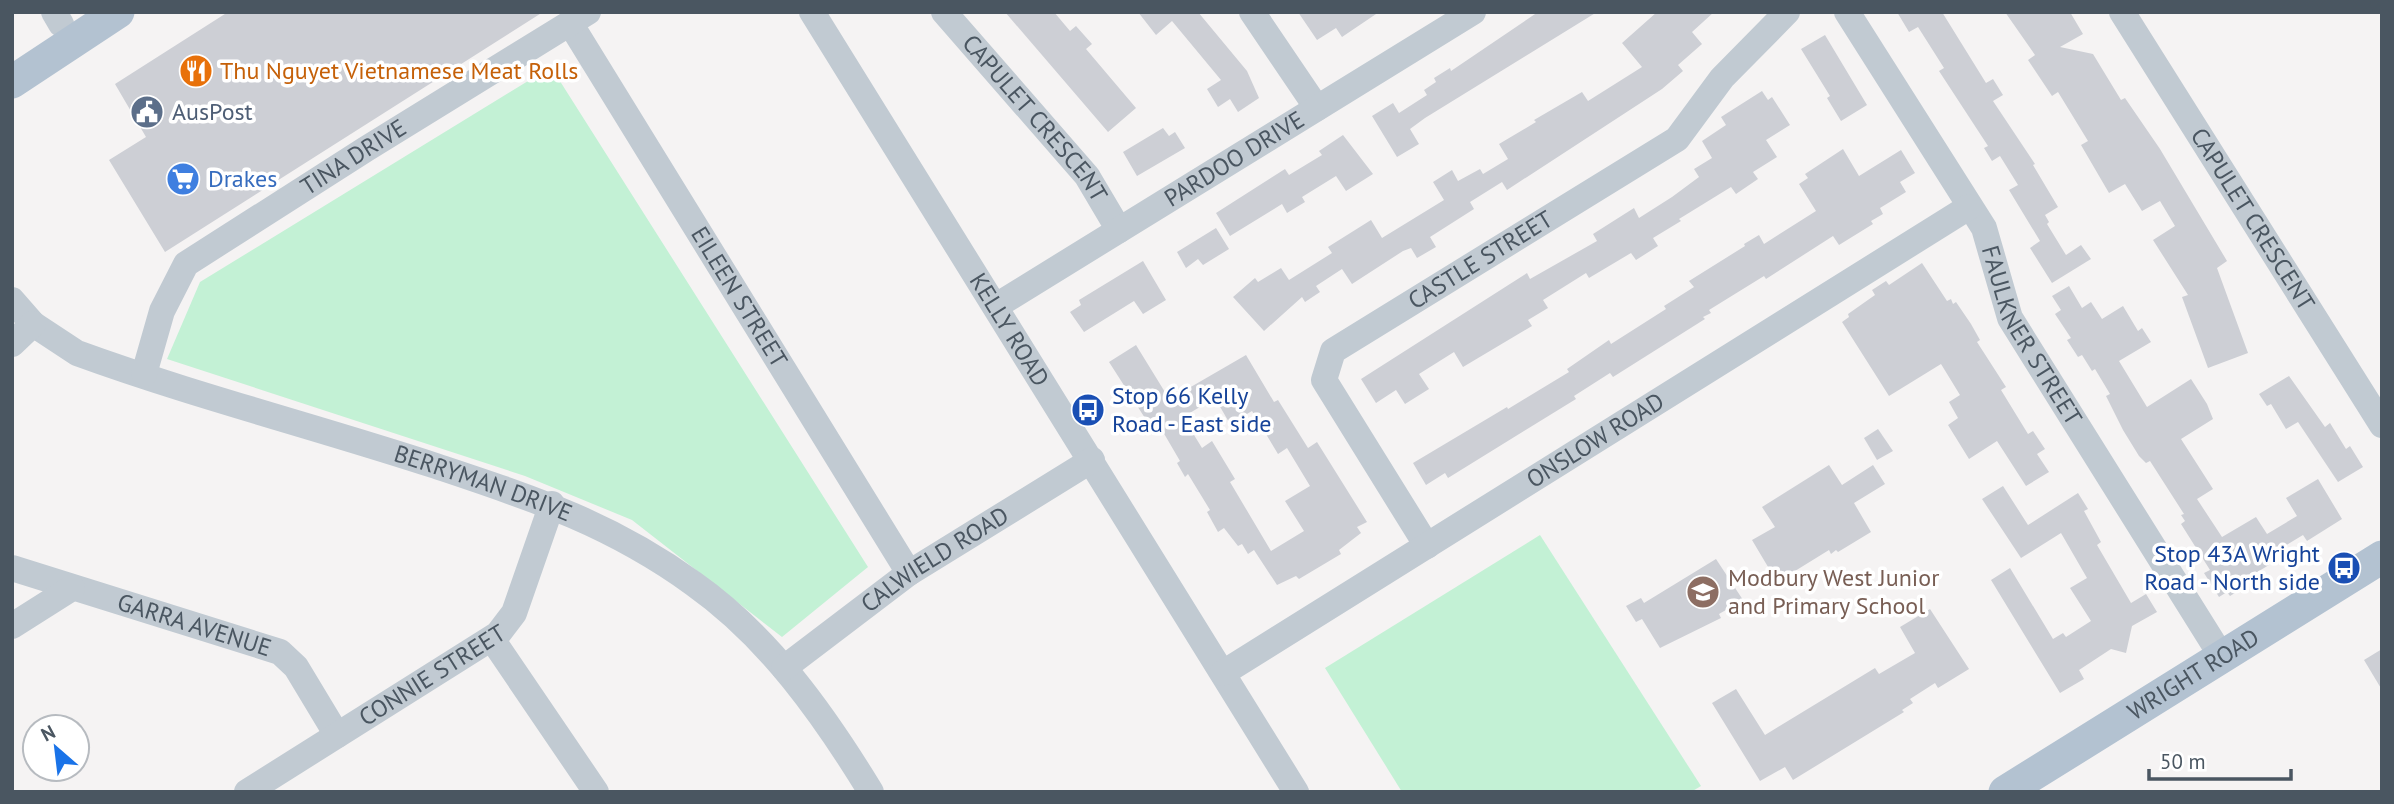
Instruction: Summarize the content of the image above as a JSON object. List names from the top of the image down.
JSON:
{
  "streets": {
    "main road": ["WRIGHT ROAD"],
    "street": [
      "CAPULET CRESCENT",
      "TINA DRIVE",
      "PARDOO DRIVE",
      "CASTLE STREET",
      "EILEEN STREET",
      "KELLY ROAD",
      "FAULKNER STREET",
      "ONSLOW ROAD",
      "BERRYMAN DRIVE",
      "CALWIELD ROAD",
      "GARRA AVENUE",
      "CONNIE STREET"
    ]
  },
  "crossings": [
    ["CAPULET CRESCENT", "PARDOO DRIVE"],
    ["TINA DRIVE", "EILEEN STREET"],
    ["TINA DRIVE", "BERRYMAN DRIVE"],
    ["PARDOO DRIVE", "KELLY ROAD"],
    ["CASTLE STREET", "ONSLOW ROAD"],
    ["EILEEN STREET", "CALWIELD ROAD"],
    ["KELLY ROAD", "ONSLOW ROAD"],
    ["KELLY ROAD", "CALWIELD ROAD"],
    ["FAULKNER STREET", "ONSLOW ROAD"],
    ["FAULKNER STREET", "WRIGHT ROAD"],
    ["BERRYMAN DRIVE", "CALWIELD ROAD"],
    ["BERRYMAN DRIVE", "CONNIE STREET"],
    ["GARRA AVENUE", "CONNIE STREET"]
  ],
  "places": {
    "restaurant": ["Thu Nguyet Vietnamese Meat Rolls"],
    "public building": ["AusPost"],
    "supermarket": ["Drakes"],
    "bus stop": ["Stop 66 Kelly Road - East side", "Stop 43A Wright Road - North side"],
    "school or university": ["Modbury West Junior and Primary School"]
  },
  "scale_bar": "50 m",
  "north": "top left"
}
